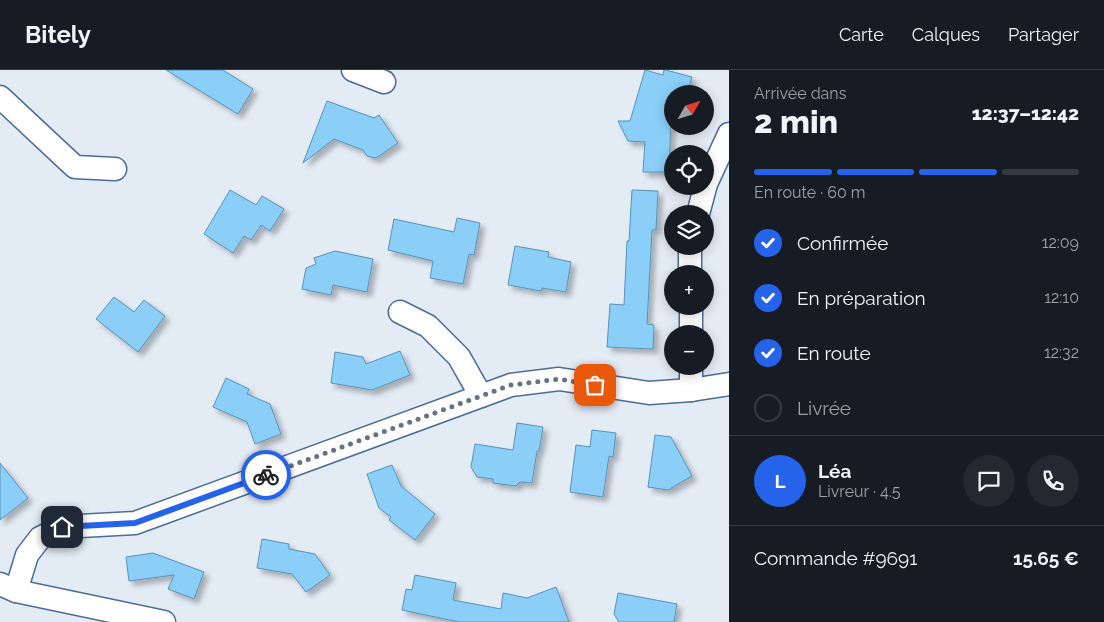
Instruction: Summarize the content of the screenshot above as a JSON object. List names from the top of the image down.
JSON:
{
  "north": "top right",
  "page": {
    "header": "Bitely",
    "nav": ["Carte", "Calques", "Partager"],
    "heading": ["2 min", "Arrivée dans", "12:37–12:42"],
    "panel": [
      "Léa",
      "Livreur · 4.5",
      "Commande #9691",
      "15.65 €"
    ],
    "map_buttons": ["+", "−"],
    "bar": "En route · 60 m",
    "list": [
      ["Confirmée", "12:09"],
      ["En préparation", "12:10"],
      ["En route", "12:32"],
      "Livrée"
    ],
    "round": "L"
  }
}
